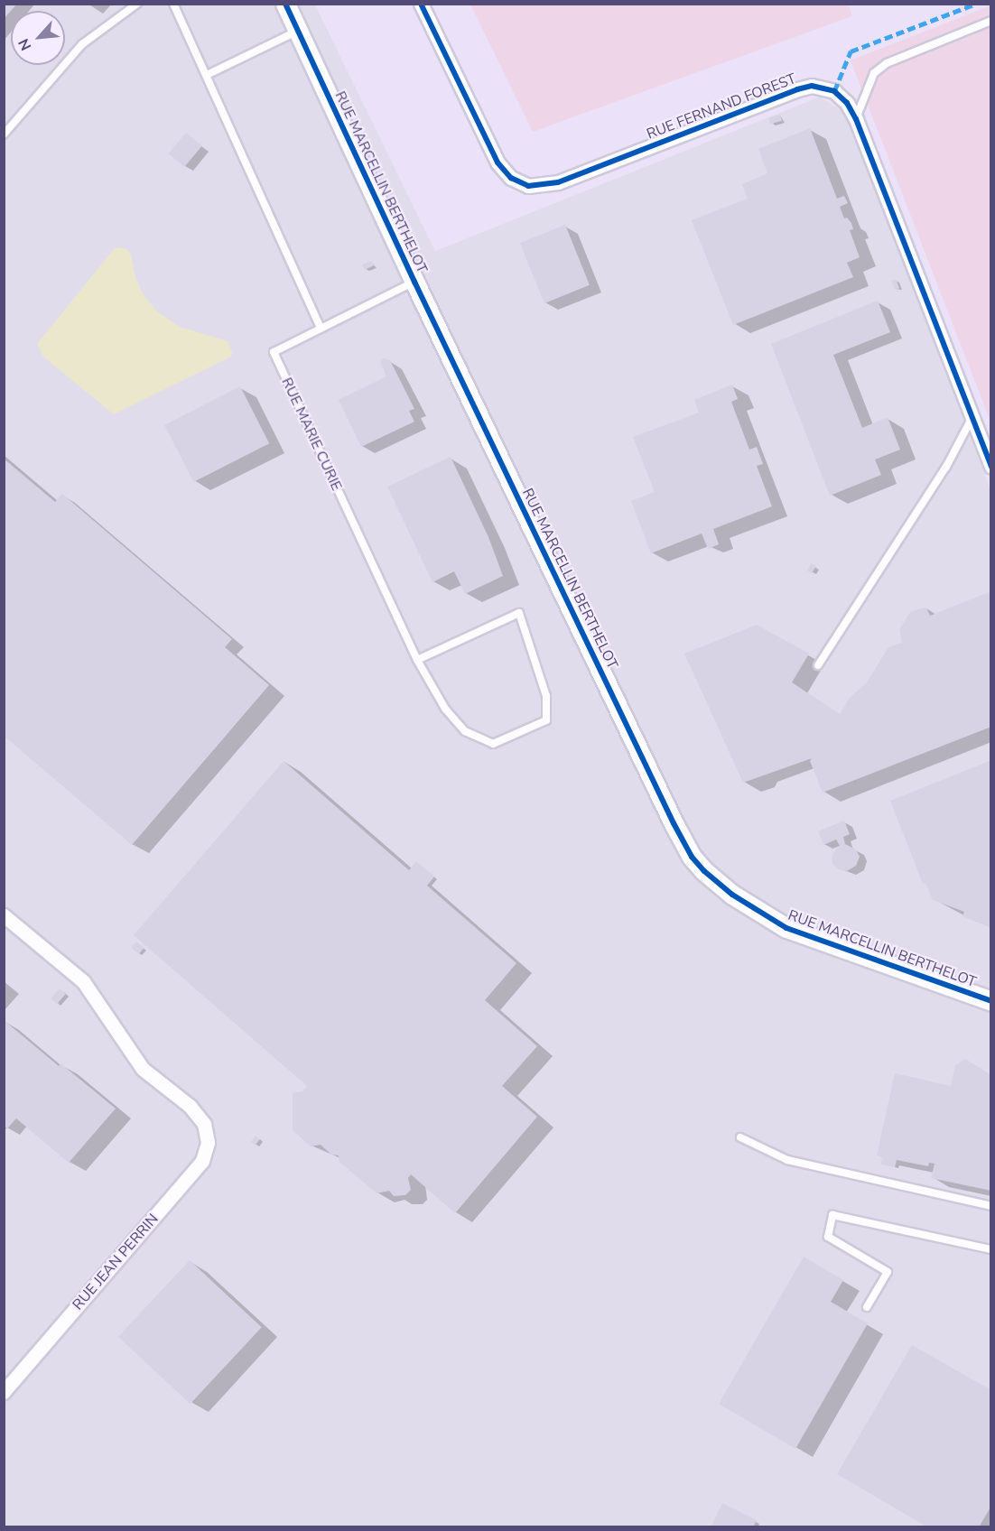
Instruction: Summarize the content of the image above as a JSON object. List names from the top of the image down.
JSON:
{
  "streets": {
    "street": ["RUE FERNAND FOREST", "RUE MARCELLIN BERTHELOT", "RUE JEAN PERRIN"],
    "lane": ["RUE MARIE CURIE"]
  },
  "crossings": [
    ["RUE MARCELLIN BERTHELOT", "RUE MARIE CURIE"]
  ],
  "north": "bottom left"
}
